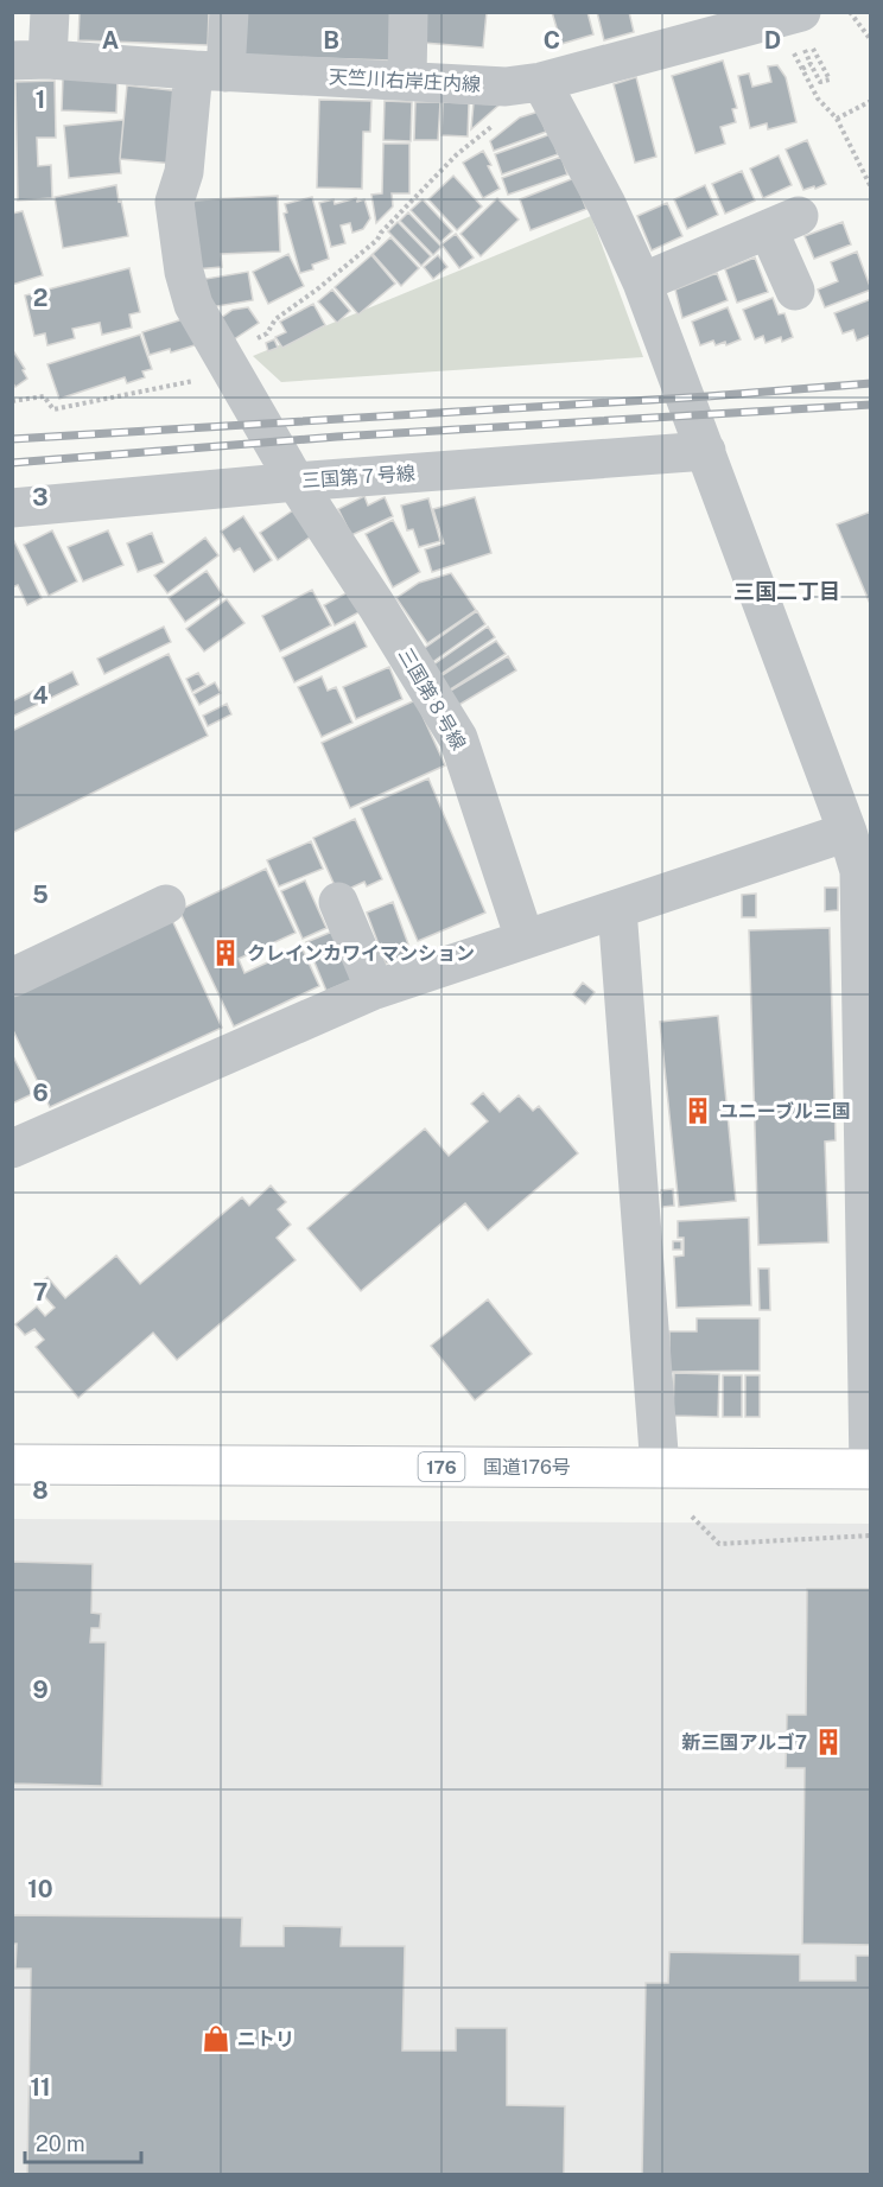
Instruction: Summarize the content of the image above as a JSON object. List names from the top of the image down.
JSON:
{
  "streets": {
    "highway": ["176", "国道176号"],
    "street": ["天竺川右岸庄内線", "三国第７号線", "三国第８号線"]
  },
  "crossings": [
    ["天竺川右岸庄内線", "三国第８号線"],
    ["三国第７号線", "三国第８号線"]
  ],
  "districts": ["三国二丁目"],
  "places": {
    "building": ["クレインカワイマンション", "ユニーブル三国", "新三国アルゴ7"],
    "shop": ["ニトリ"]
  },
  "scale_bar": "20 m",
  "grid": {
    "columns": [
      "A",
      "B",
      "C",
      "D"
    ],
    "rows": [
      "1",
      "2",
      "3",
      "4",
      "5",
      "6",
      "7",
      "8",
      "9",
      "10",
      "11"
    ]
  }
}
